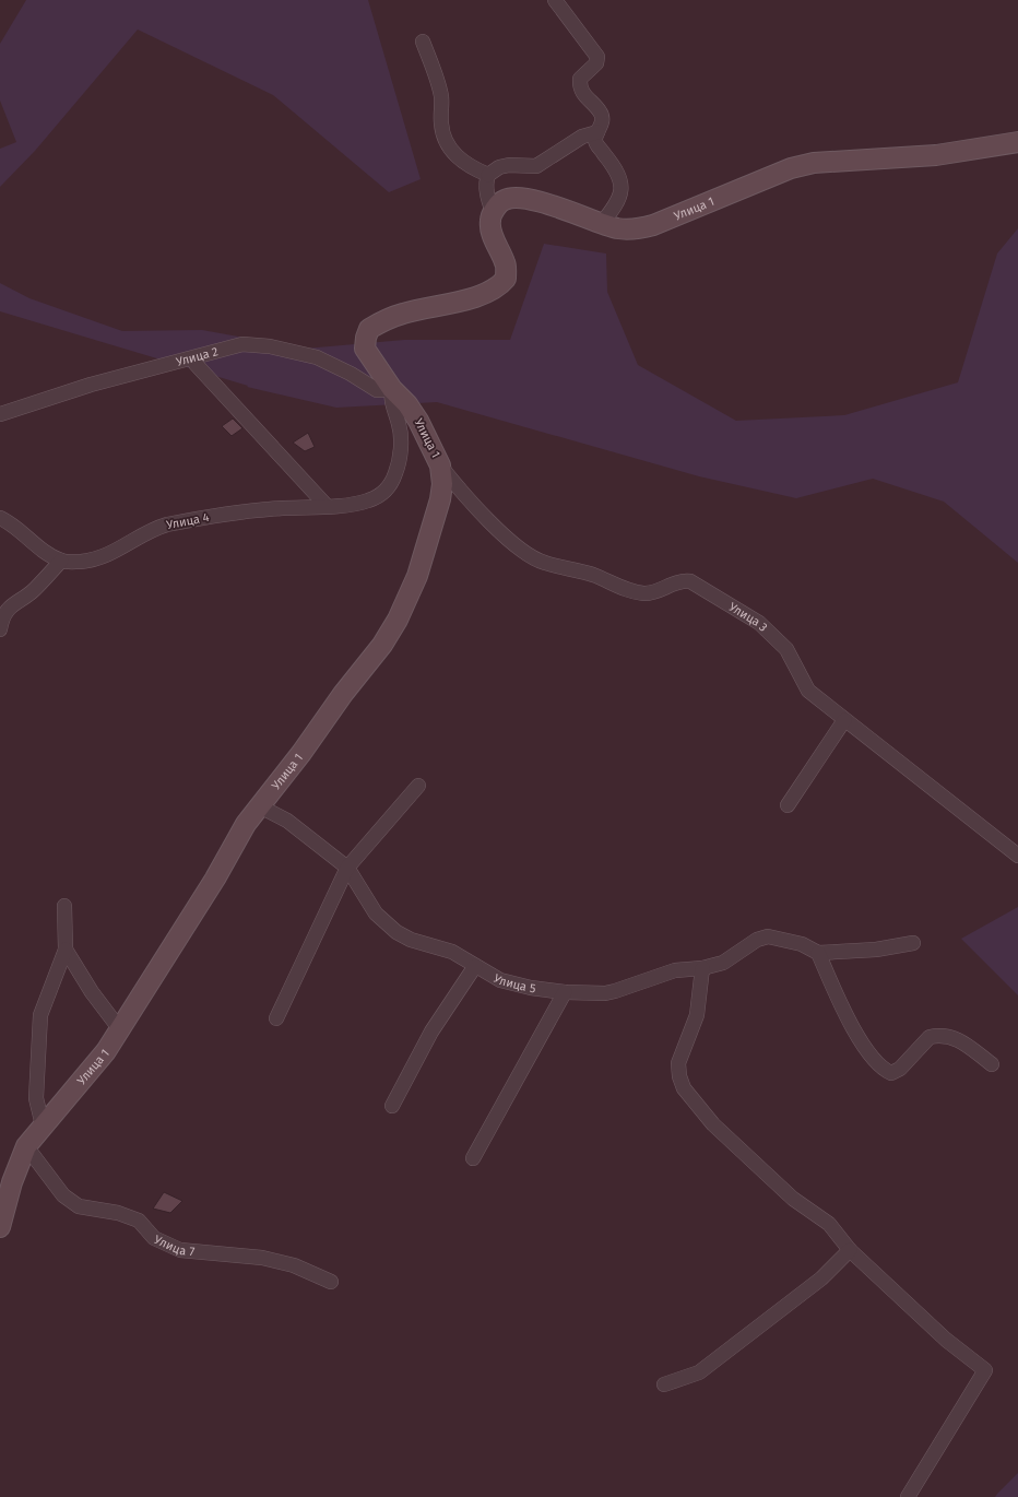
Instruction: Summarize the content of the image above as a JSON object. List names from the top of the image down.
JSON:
{
  "streets": {
    "main road": ["Улица 1"],
    "street": [
      "Улица 2",
      "Улица 4",
      "Улица 3",
      "Улица 5",
      "Улица 7"
    ]
  },
  "crossings": [
    ["Улица 1", "Улица 2"],
    ["Улица 1", "Улица 4"],
    ["Улица 1", "Улица 3"],
    ["Улица 1", "Улица 5"],
    ["Улица 1", "Улица 7"],
    ["Улица 2", "Улица 4"]
  ]
}
